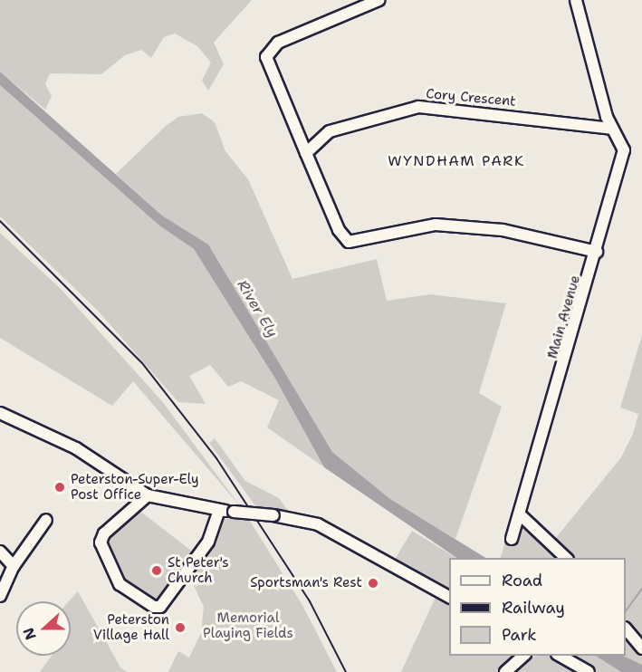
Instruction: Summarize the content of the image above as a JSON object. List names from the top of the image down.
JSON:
{
  "streets": {
    "street": ["Cory Crescent", "Main Avenue"]
  },
  "crossings": [
    ["Cory Crescent", "Main Avenue"]
  ],
  "districts": ["WYNDHAM PARK"],
  "water": ["River Ely"],
  "parks": ["Memorial Playing Fields"],
  "places": [
    "Peterston-Super-Ely Post Office",
    "St Peter's Church",
    "Sportsman's Rest",
    "Peterston Village Hall"
  ],
  "legend": ["Road", "Railway", "Park"],
  "north": "left"
}
